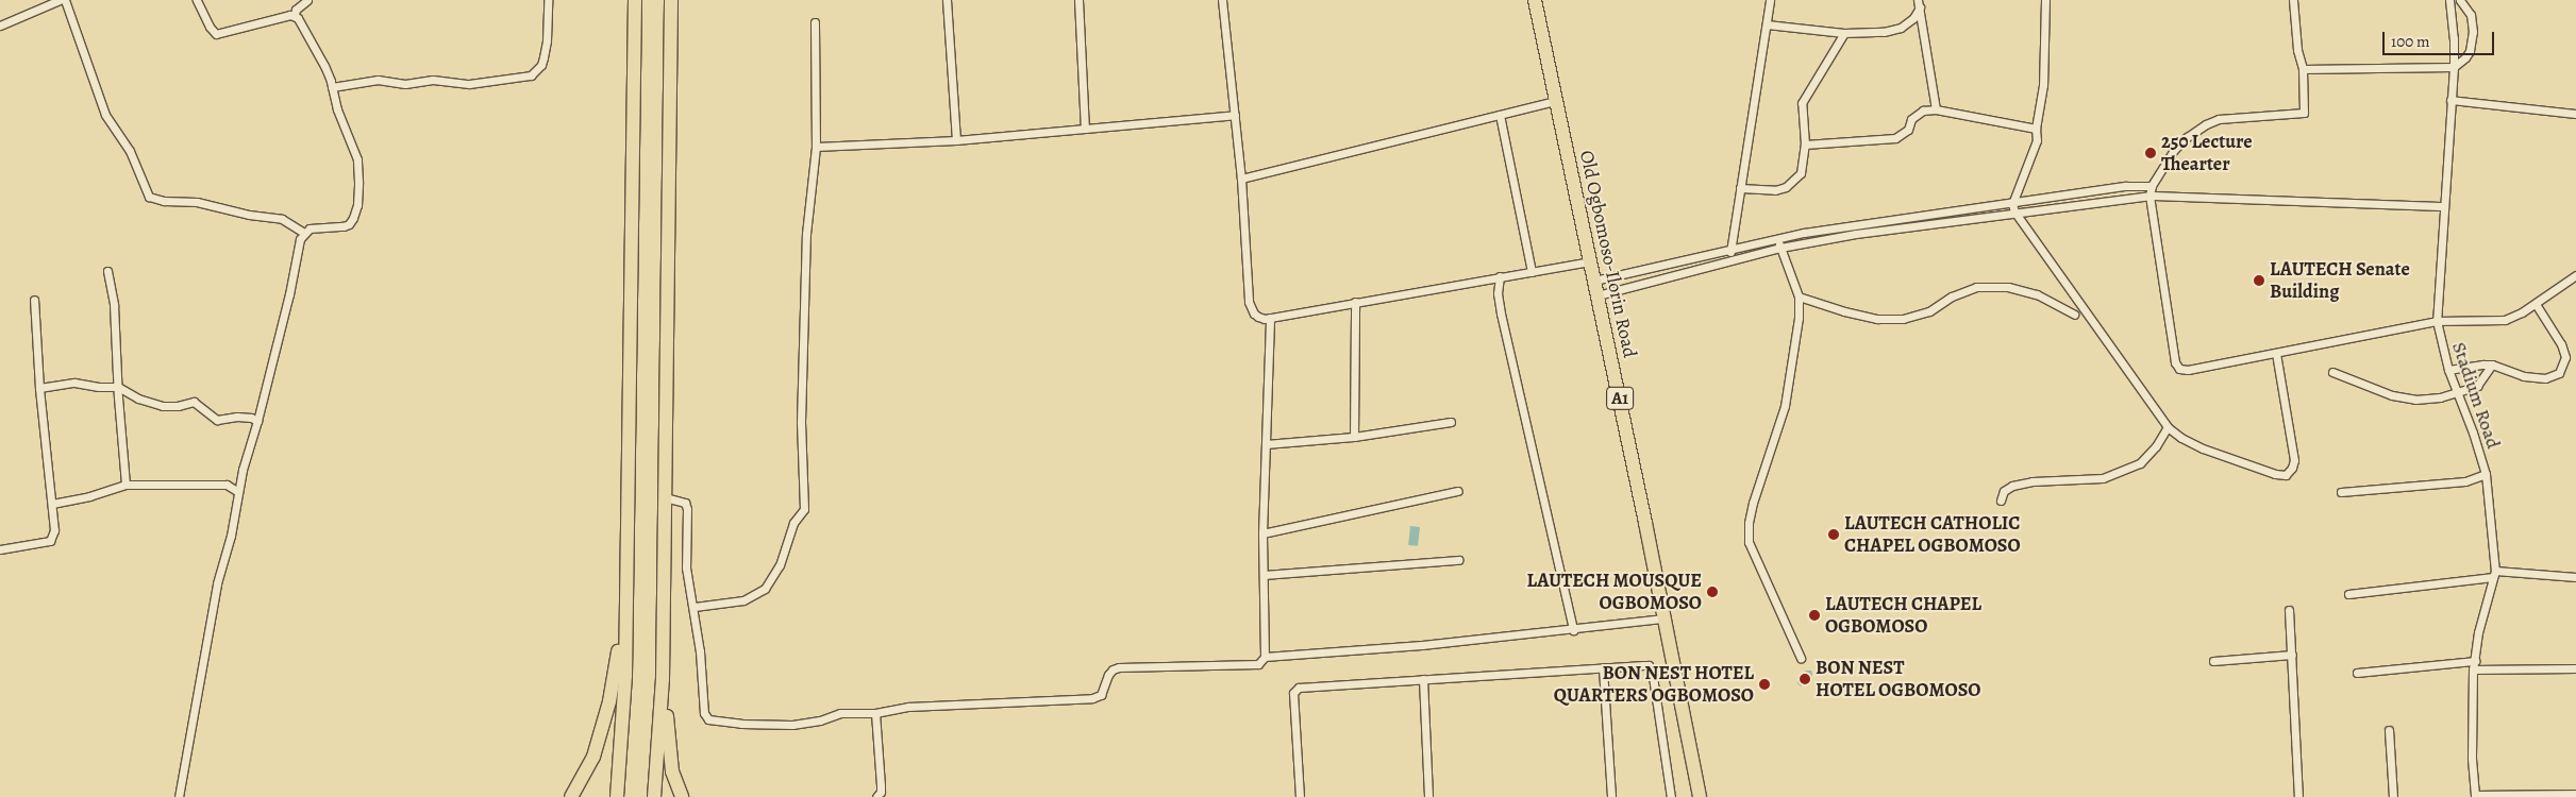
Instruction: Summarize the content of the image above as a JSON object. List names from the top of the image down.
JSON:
{
  "streets": {
    "highway": ["Old Ogbomoso-Ilorin Road", "A1"],
    "street": ["Stadium Road"]
  },
  "places": [
    "250 Lecture Thearter",
    "LAUTECH Senate Building",
    "LAUTECH CATHOLIC CHAPEL OGBOMOSO",
    "LAUTECH MOUSQUE OGBOMOSO",
    "LAUTECH CHAPEL OGBOMOSO",
    "BON NEST HOTEL OGBOMOSO",
    "BON NEST HOTEL QUARTERS OGBOMOSO"
  ],
  "scale_bar": "100 m"
}
